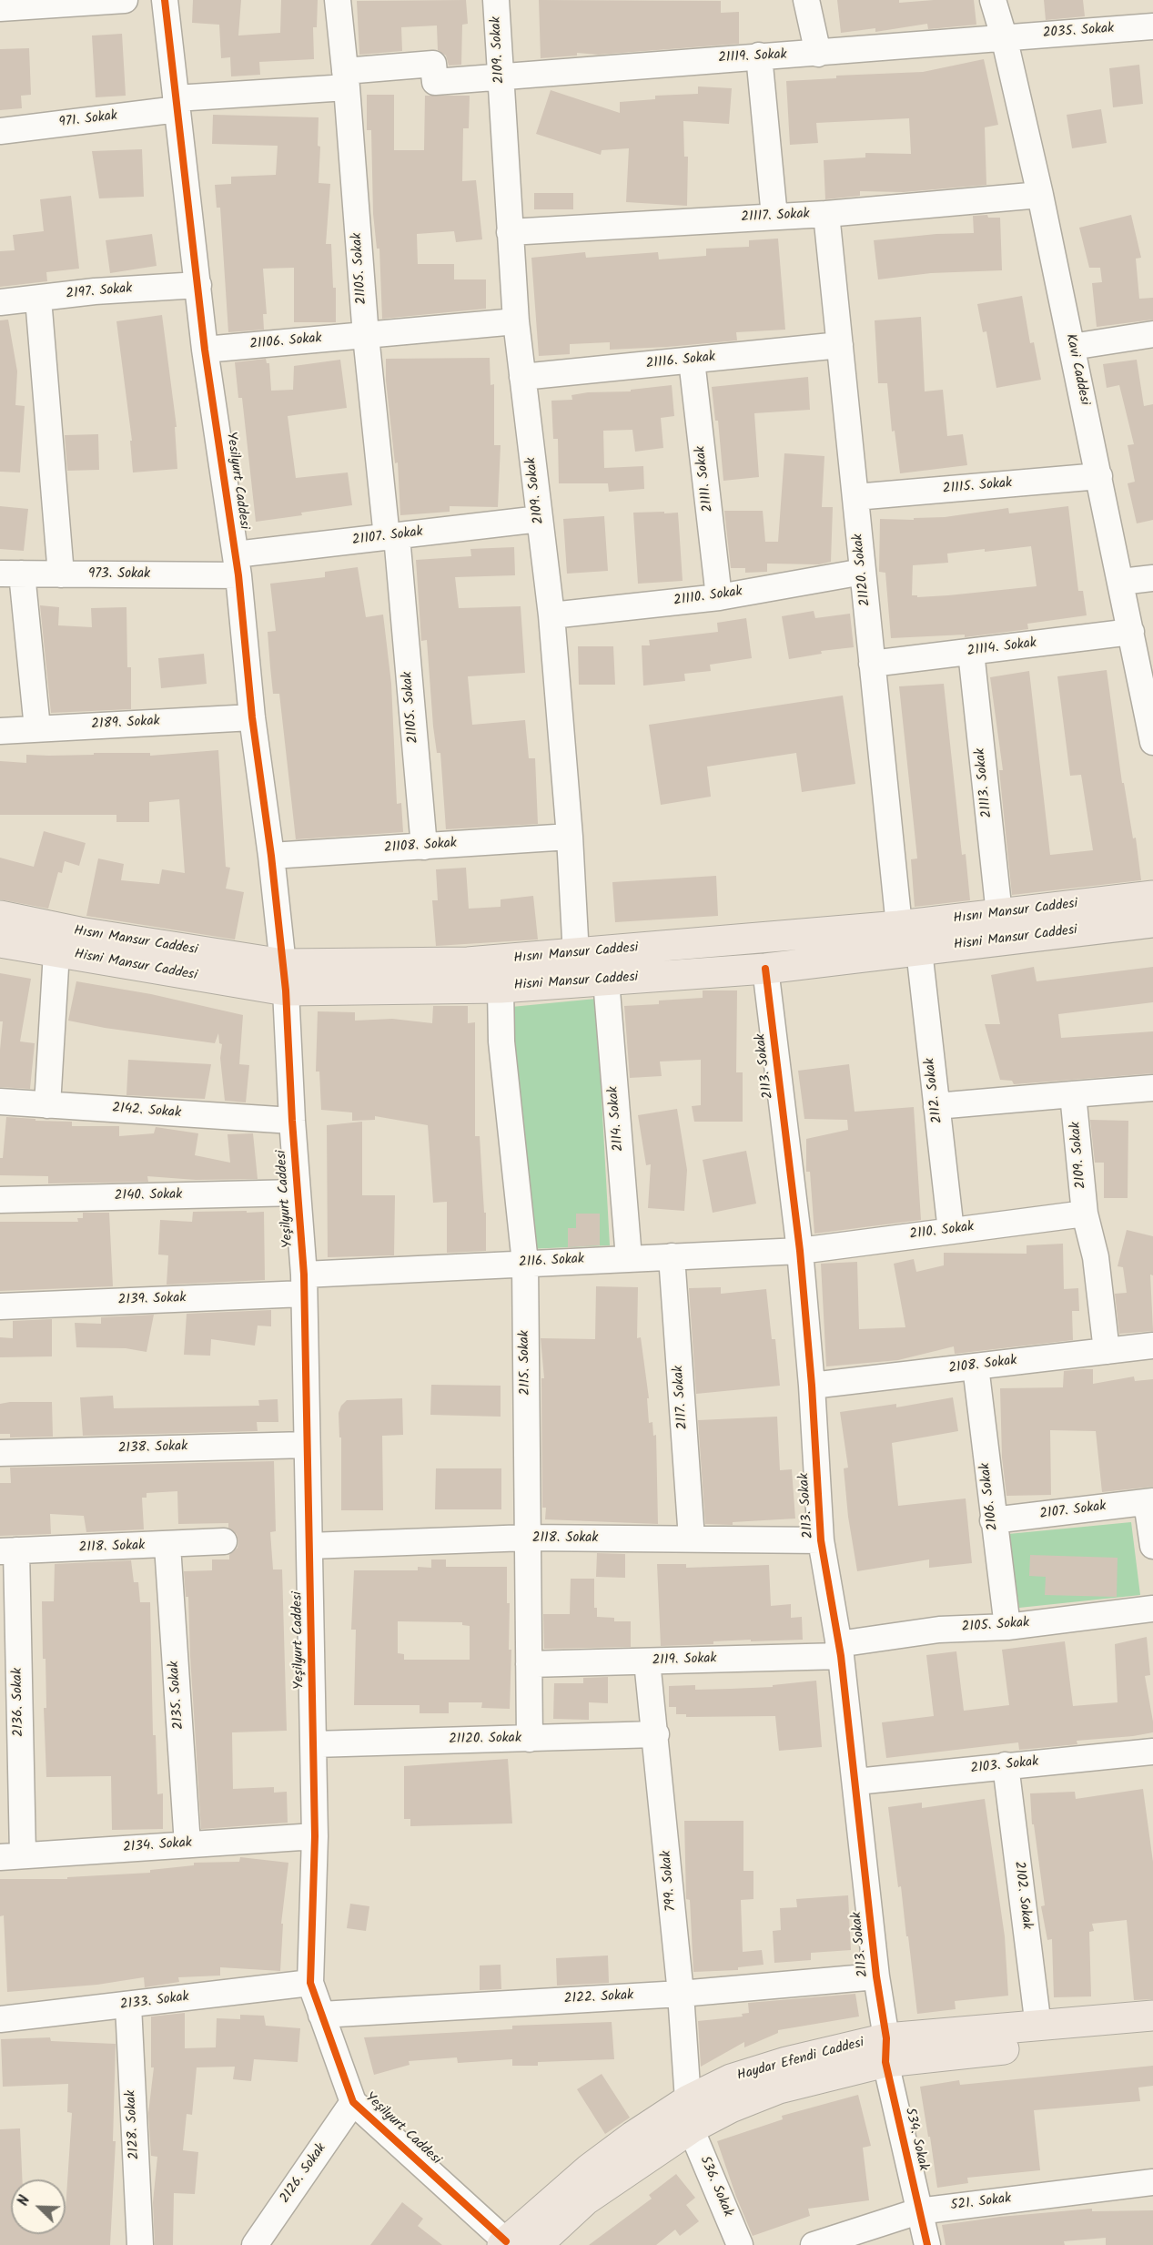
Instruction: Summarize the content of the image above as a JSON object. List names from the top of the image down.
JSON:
{
  "streets": {
    "main road": ["Hısnı Mansur Caddesi", "Hisni Mansur Caddesi", "Haydar Efendi Caddesi"],
    "street": [
      "2035. Sokak",
      "2109. Sokak",
      "21119. Sokak",
      "971. Sokak",
      "21117. Sokak",
      "21105. Sokak",
      "2197. Sokak",
      "21106. Sokak",
      "21116. Sokak",
      "Kavi Caddesi",
      "21111. Sokak",
      "Yesilyurt Caddesi",
      "21115. Sokak",
      "21107. Sokak",
      "21120. Sokak",
      "973. Sokak",
      "21110. Sokak",
      "21114. Sokak",
      "2189. Sokak",
      "21113. Sokak",
      "21108. Sokak",
      "2113. Sokak",
      "2112. Sokak",
      "2142. Sokak",
      "2114. Sokak",
      "2140. Sokak",
      "Yeşilyurt Caddesi",
      "2110. Sokak",
      "2116. Sokak",
      "2139. Sokak",
      "2115. Sokak",
      "2108. Sokak",
      "2117. Sokak",
      "2138. Sokak",
      "2106. Sokak",
      "2107. Sokak",
      "2118. Sokak",
      "2105. Sokak",
      "2119. Sokak",
      "2135. Sokak",
      "2136. Sokak",
      "2103. Sokak",
      "2134. Sokak",
      "799. Sokak",
      "2102. Sokak",
      "2122. Sokak",
      "2133. Sokak",
      "2128. Sokak",
      "534. Sokak",
      "2126. Sokak",
      "536. Sokak",
      "521. Sokak"
    ]
  },
  "crossings": [
    ["2035. Sokak", "21119. Sokak"],
    ["2035. Sokak", "Kavi Caddesi"],
    ["2109. Sokak", "21119. Sokak"],
    ["2109. Sokak", "21117. Sokak"],
    ["2109. Sokak", "21106. Sokak"],
    ["2109. Sokak", "21116. Sokak"],
    ["2109. Sokak", "21107. Sokak"],
    ["2109. Sokak", "21110. Sokak"],
    ["2109. Sokak", "21108. Sokak"],
    ["2109. Sokak", "Hısnı Mansur Caddesi"],
    ["2109. Sokak", "Hisni Mansur Caddesi"],
    ["2109. Sokak", "2114. Sokak"],
    ["2109. Sokak", "2110. Sokak"],
    ["2109. Sokak", "2108. Sokak"],
    ["21119. Sokak", "971. Sokak"],
    ["21119. Sokak", "21105. Sokak"],
    ["21119. Sokak", "Kavi Caddesi"],
    ["971. Sokak", "21105. Sokak"],
    ["971. Sokak", "Yesilyurt Caddesi"],
    ["21117. Sokak", "Kavi Caddesi"],
    ["21117. Sokak", "21120. Sokak"],
    ["21105. Sokak", "21106. Sokak"],
    ["21105. Sokak", "21107. Sokak"],
    ["21105. Sokak", "21108. Sokak"],
    ["2197. Sokak", "Yesilyurt Caddesi"],
    ["21106. Sokak", "Yesilyurt Caddesi"],
    ["21116. Sokak", "21111. Sokak"],
    ["21116. Sokak", "21120. Sokak"],
    ["Kavi Caddesi", "21115. Sokak"],
    ["Kavi Caddesi", "21114. Sokak"],
    ["21111. Sokak", "21110. Sokak"],
    ["Yesilyurt Caddesi", "21107. Sokak"],
    ["Yesilyurt Caddesi", "973. Sokak"],
    ["Yesilyurt Caddesi", "2189. Sokak"],
    ["Yesilyurt Caddesi", "21108. Sokak"],
    ["Yesilyurt Caddesi", "Hısnı Mansur Caddesi"],
    ["Yesilyurt Caddesi", "Hisni Mansur Caddesi"],
    ["Yesilyurt Caddesi", "Yeşilyurt Caddesi"],
    ["21115. Sokak", "21120. Sokak"],
    ["21107. Sokak", "973. Sokak"],
    ["21120. Sokak", "21110. Sokak"],
    ["21120. Sokak", "21114. Sokak"],
    ["21120. Sokak", "Hısnı Mansur Caddesi"],
    ["21120. Sokak", "Yeşilyurt Caddesi"],
    ["21120. Sokak", "2115. Sokak"],
    ["21120. Sokak", "799. Sokak"],
    ["21114. Sokak", "21113. Sokak"],
    ["21113. Sokak", "Hısnı Mansur Caddesi"],
    ["Hısnı Mansur Caddesi", "Hisni Mansur Caddesi"],
    ["Hısnı Mansur Caddesi", "2114. Sokak"],
    ["Hısnı Mansur Caddesi", "Yeşilyurt Caddesi"],
    ["Hisni Mansur Caddesi", "2113. Sokak"],
    ["Hisni Mansur Caddesi", "2112. Sokak"],
    ["Hisni Mansur Caddesi", "2114. Sokak"],
    ["Hisni Mansur Caddesi", "Yeşilyurt Caddesi"],
    ["Hisni Mansur Caddesi", "2115. Sokak"],
    ["2113. Sokak", "2110. Sokak"],
    ["2113. Sokak", "2116. Sokak"],
    ["2113. Sokak", "2108. Sokak"],
    ["2113. Sokak", "2118. Sokak"],
    ["2113. Sokak", "2105. Sokak"],
    ["2113. Sokak", "2119. Sokak"],
    ["2113. Sokak", "2103. Sokak"],
    ["2113. Sokak", "2122. Sokak"],
    ["2113. Sokak", "Haydar Efendi Caddesi"],
    ["2113. Sokak", "534. Sokak"],
    ["2112. Sokak", "2110. Sokak"],
    ["2142. Sokak", "Yeşilyurt Caddesi"],
    ["2114. Sokak", "2116. Sokak"],
    ["2140. Sokak", "Yeşilyurt Caddesi"],
    ["Yeşilyurt Caddesi", "2116. Sokak"],
    ["Yeşilyurt Caddesi", "2139. Sokak"],
    ["Yeşilyurt Caddesi", "2138. Sokak"],
    ["Yeşilyurt Caddesi", "2118. Sokak"],
    ["Yeşilyurt Caddesi", "2134. Sokak"],
    ["Yeşilyurt Caddesi", "2122. Sokak"],
    ["Yeşilyurt Caddesi", "2133. Sokak"],
    ["Yeşilyurt Caddesi", "Haydar Efendi Caddesi"],
    ["Yeşilyurt Caddesi", "2126. Sokak"],
    ["2110. Sokak", "2116. Sokak"],
    ["2116. Sokak", "2139. Sokak"],
    ["2116. Sokak", "2115. Sokak"],
    ["2116. Sokak", "2117. Sokak"],
    ["2115. Sokak", "2118. Sokak"],
    ["2115. Sokak", "2119. Sokak"],
    ["2108. Sokak", "2106. Sokak"],
    ["2117. Sokak", "2118. Sokak"],
    ["2106. Sokak", "2107. Sokak"],
    ["2106. Sokak", "2105. Sokak"],
    ["2118. Sokak", "2135. Sokak"],
    ["2118. Sokak", "2136. Sokak"],
    ["2105. Sokak", "2119. Sokak"],
    ["2119. Sokak", "799. Sokak"],
    ["2135. Sokak", "2134. Sokak"],
    ["2136. Sokak", "2134. Sokak"],
    ["2103. Sokak", "2102. Sokak"],
    ["799. Sokak", "2122. Sokak"],
    ["799. Sokak", "Haydar Efendi Caddesi"],
    ["799. Sokak", "536. Sokak"],
    ["2102. Sokak", "Haydar Efendi Caddesi"],
    ["2133. Sokak", "2128. Sokak"],
    ["Haydar Efendi Caddesi", "534. Sokak"],
    ["Haydar Efendi Caddesi", "536. Sokak"],
    ["534. Sokak", "521. Sokak"]
  ],
  "north": "top left"
}
